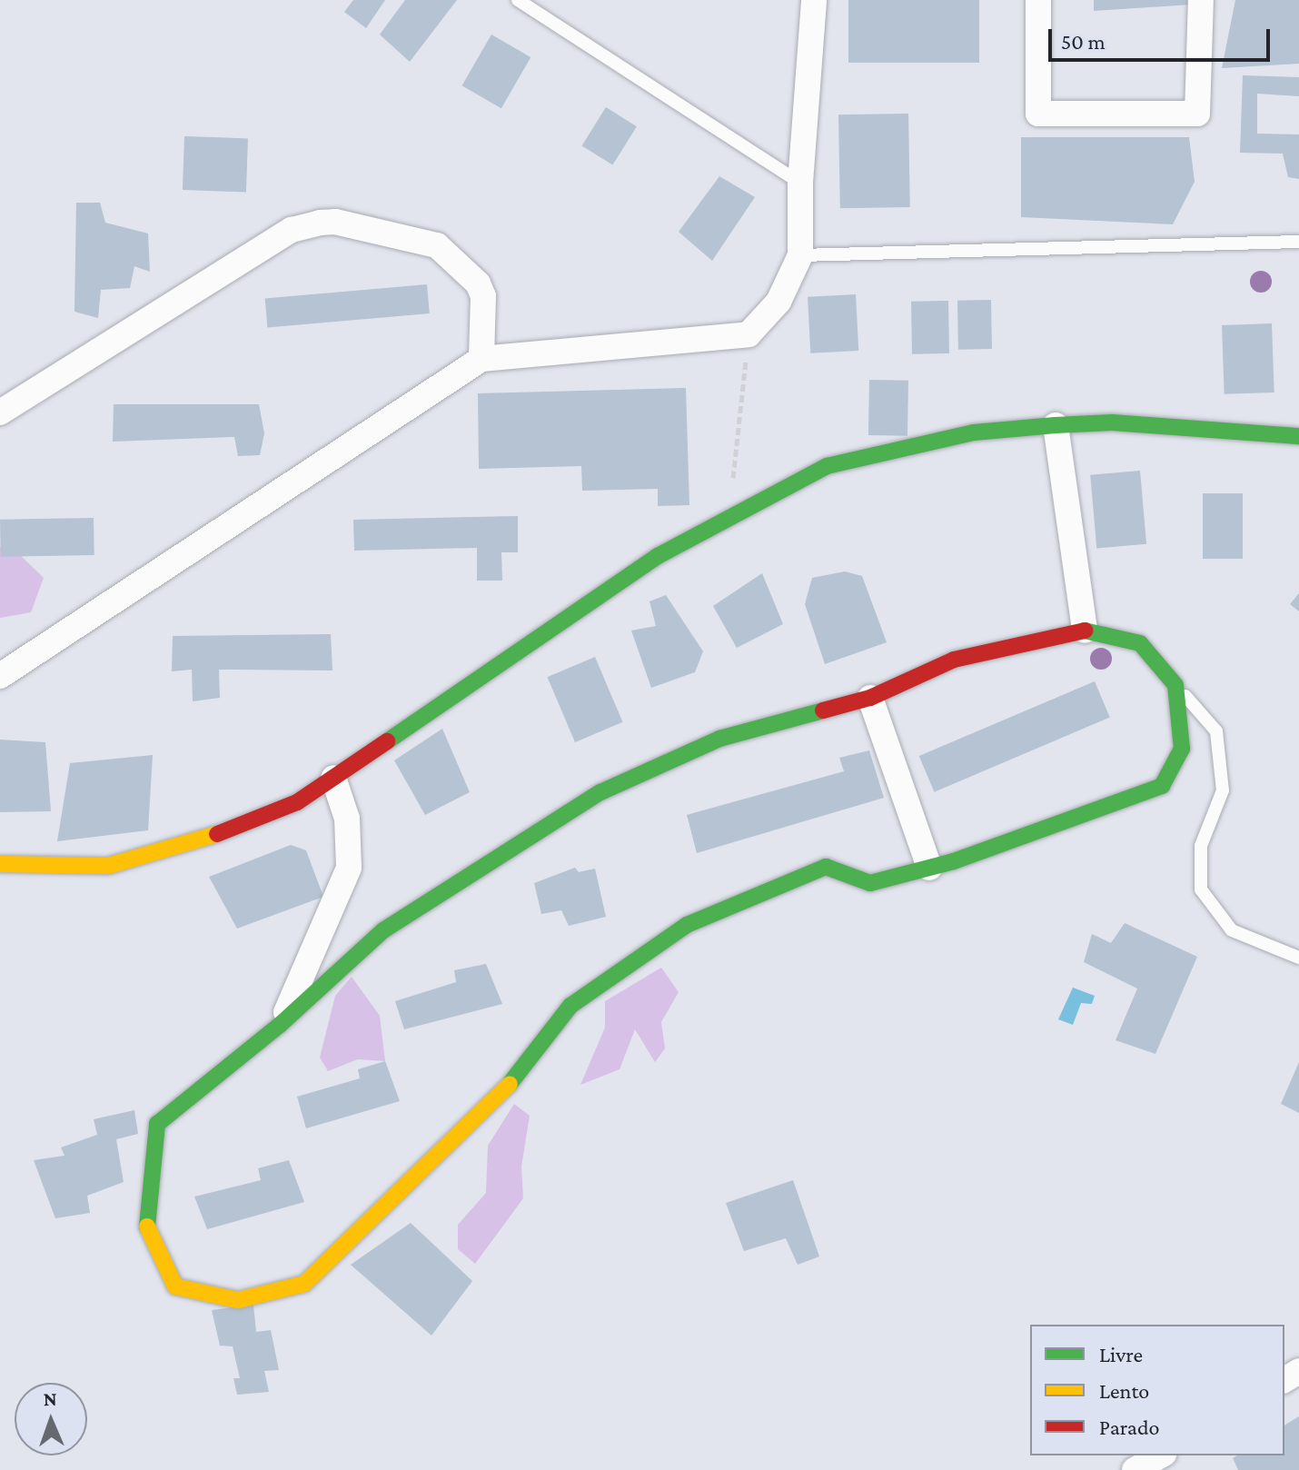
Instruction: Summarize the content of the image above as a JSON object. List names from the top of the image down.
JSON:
{
  "legend": ["Livre", "Lento", "Parado"],
  "scale_bar": "50 m",
  "north": "top"
}
